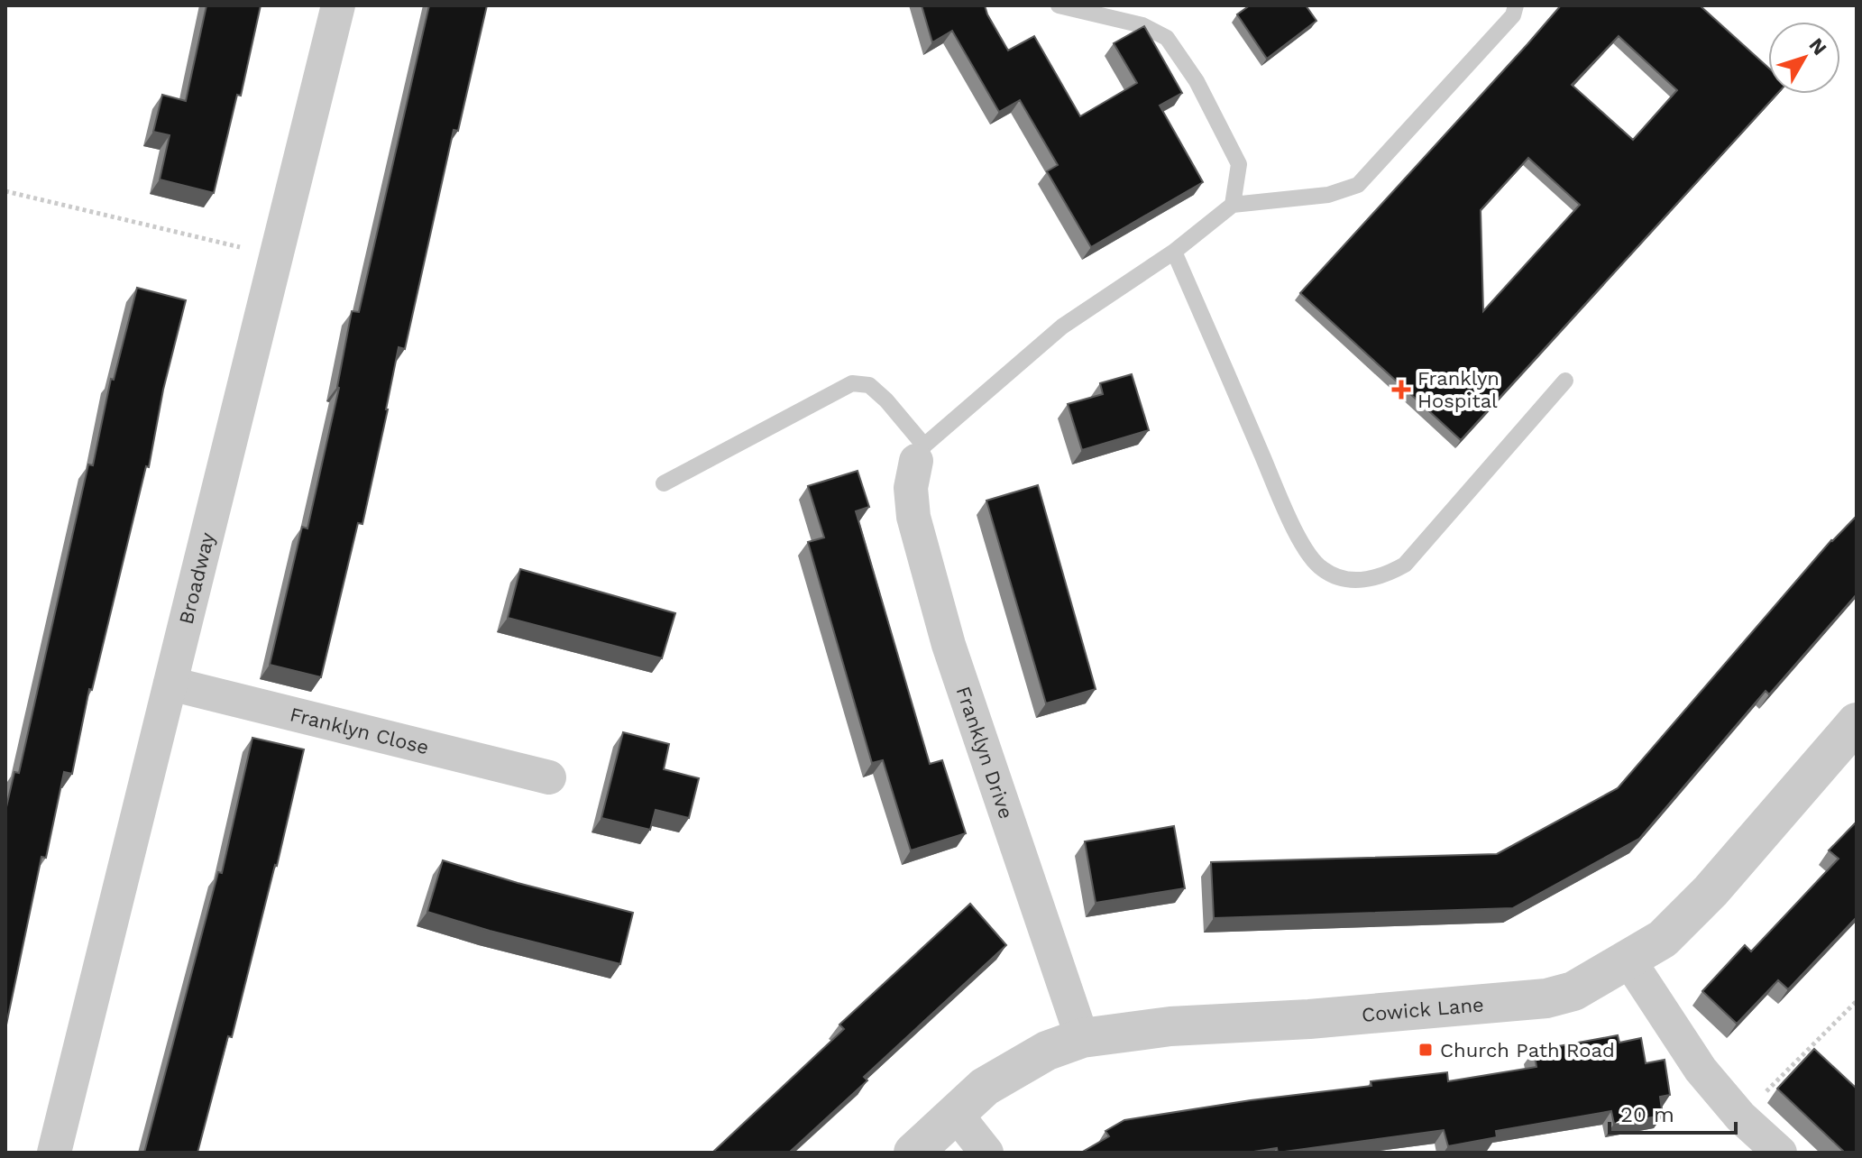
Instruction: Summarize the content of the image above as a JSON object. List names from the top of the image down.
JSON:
{
  "streets": {
    "street": [
      "Broadway",
      "Franklyn Close",
      "Franklyn Drive",
      "Cowick Lane"
    ]
  },
  "crossings": [
    ["Broadway", "Franklyn Close"],
    ["Franklyn Drive", "Cowick Lane"]
  ],
  "places": {
    "health": ["Franklyn Hospital"],
    "transit": ["Church Path Road"]
  },
  "scale_bar": "20 m",
  "north": "top right"
}
